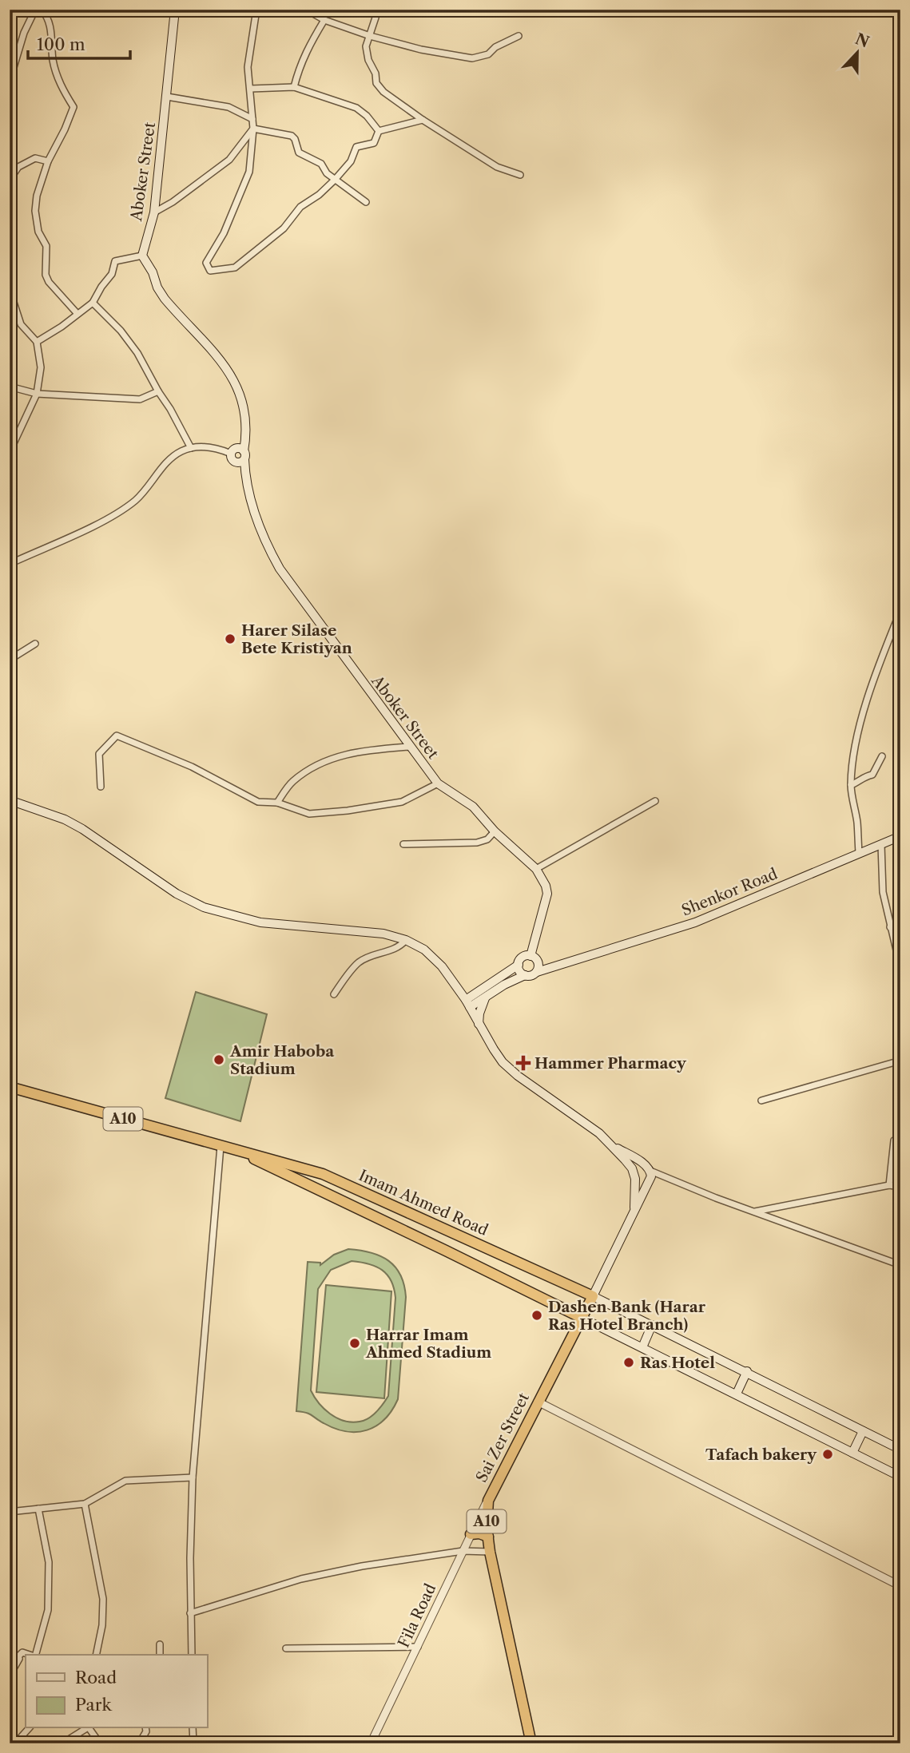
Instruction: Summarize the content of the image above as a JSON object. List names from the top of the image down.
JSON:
{
  "streets": {
    "highway": ["A10", "Imam Ahmed Road", "Sai Zer Street"],
    "main road": ["Aboker Street", "Shenkor Road"],
    "street": ["Fila Road"]
  },
  "crossings": [
    ["Aboker Street", "Shenkor Road"],
    ["A10", "Imam Ahmed Road"],
    ["A10", "Sai Zer Street"],
    ["Imam Ahmed Road", "Sai Zer Street"],
    ["Sai Zer Street", "Fila Road"]
  ],
  "places": {
    "other": [
      "Harer Silase Bete Kristiyan",
      "Amir Haboba Stadium",
      "Dashen Bank (Harar Ras Hotel Branch)",
      "Harrar Imam Ahmed Stadium",
      "Ras Hotel",
      "Tafach bakery"
    ],
    "health": ["Hammer Pharmacy"]
  },
  "legend": ["Road", "Park"],
  "scale_bar": "100 m",
  "north": "top"
}
